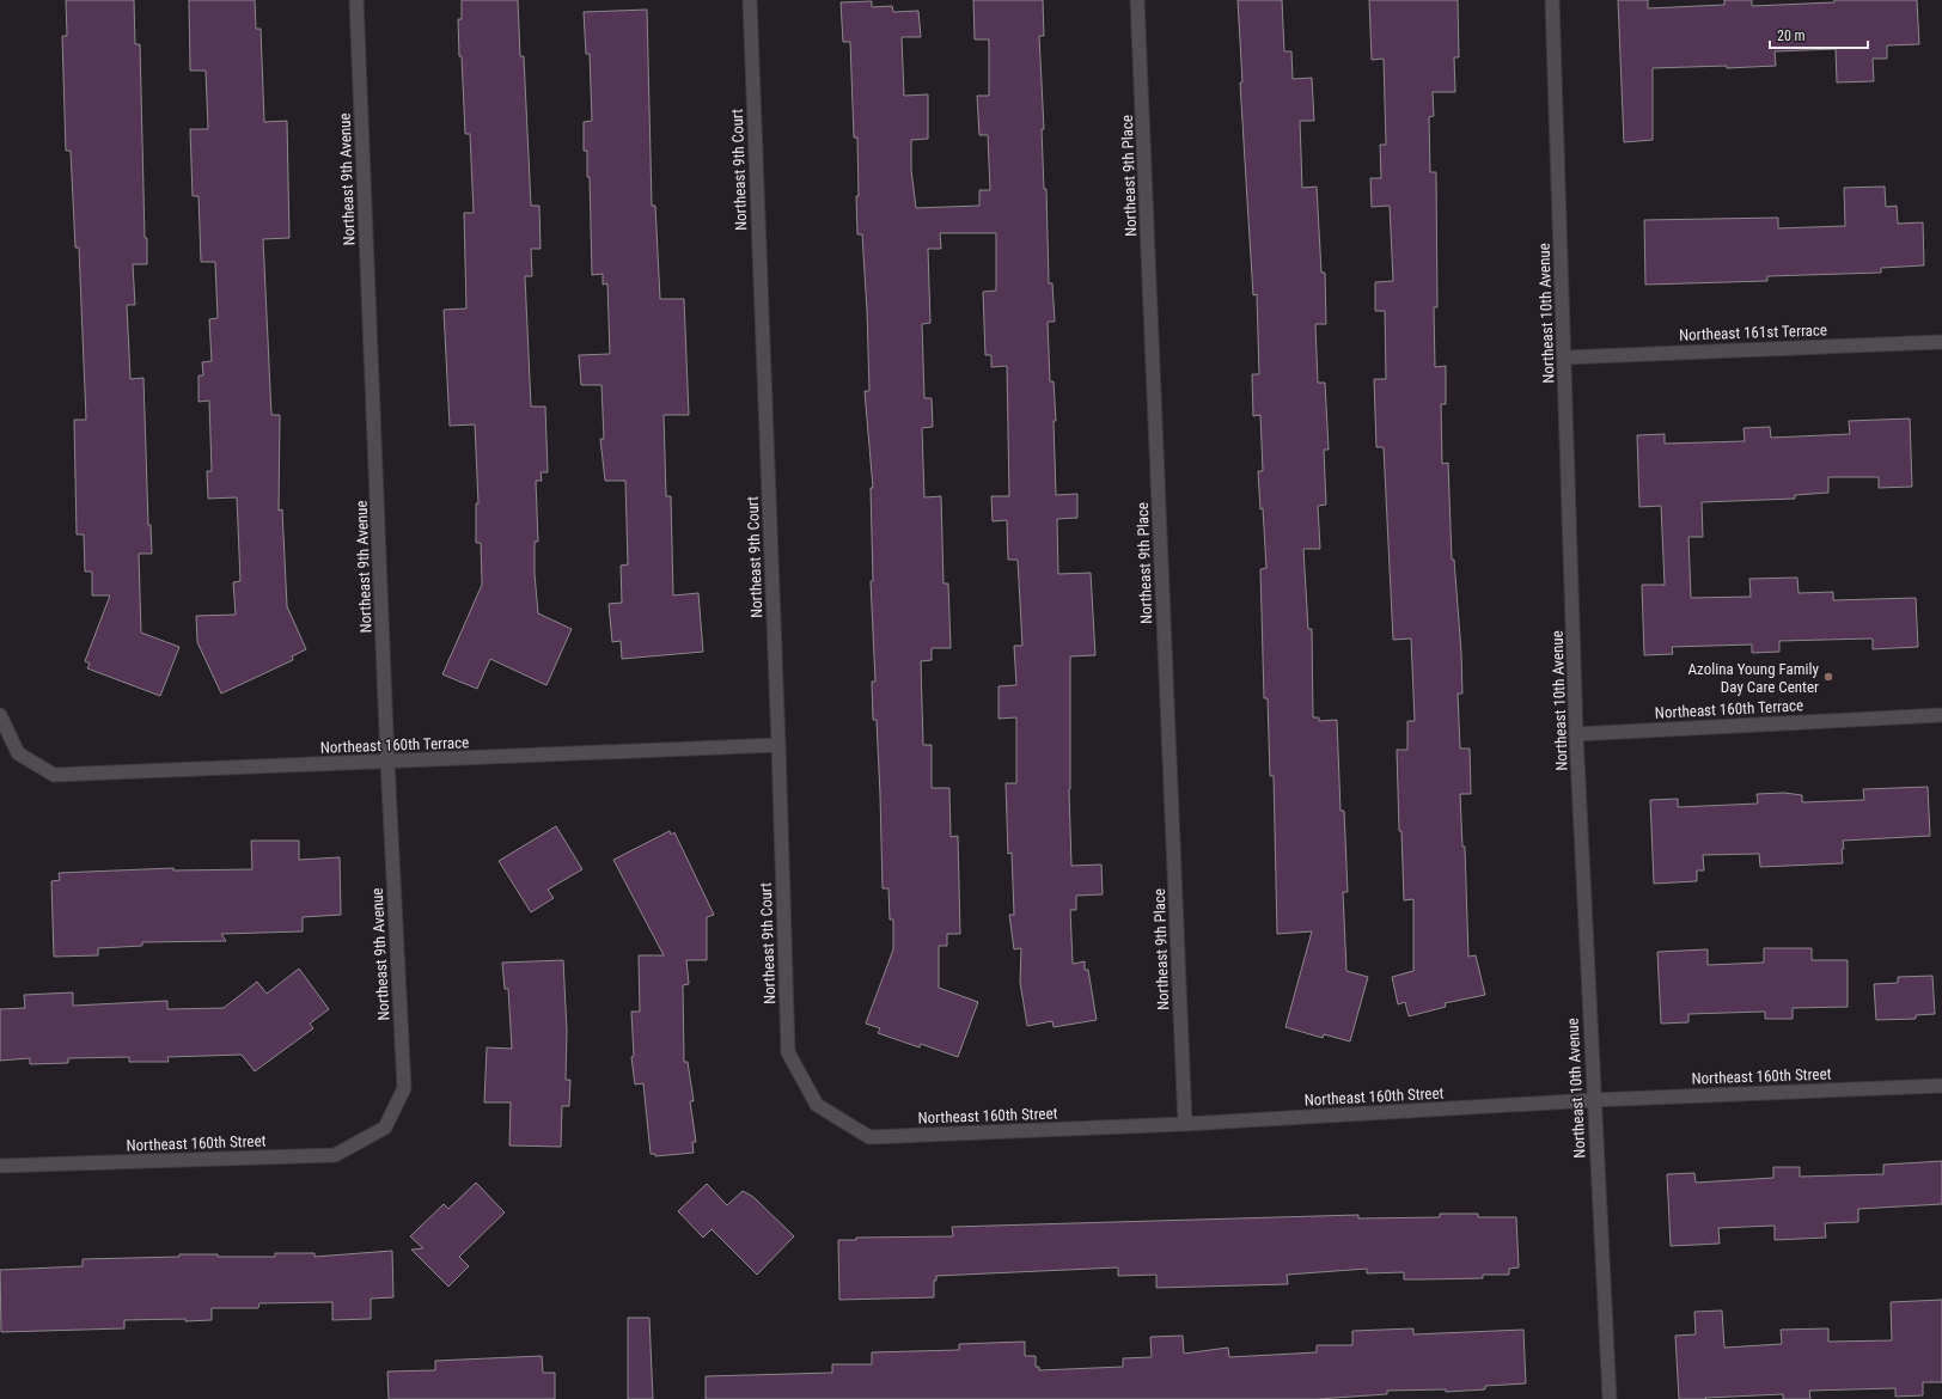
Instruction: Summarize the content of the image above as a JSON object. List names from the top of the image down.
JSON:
{
  "streets": {
    "street": [
      "Northeast 9th Court",
      "Northeast 9th Place",
      "Northeast 9th Avenue",
      "Northeast 10th Avenue",
      "Northeast 161st Terrace",
      "Northeast 160th Terrace",
      "Northeast 160th Street"
    ]
  },
  "crossings": [
    ["Northeast 9th Court", "Northeast 160th Terrace"],
    ["Northeast 9th Court", "Northeast 160th Street"],
    ["Northeast 9th Place", "Northeast 160th Street"],
    ["Northeast 9th Avenue", "Northeast 160th Terrace"],
    ["Northeast 9th Avenue", "Northeast 160th Street"],
    ["Northeast 10th Avenue", "Northeast 161st Terrace"],
    ["Northeast 10th Avenue", "Northeast 160th Terrace"],
    ["Northeast 10th Avenue", "Northeast 160th Street"]
  ],
  "places": ["Azolina Young Family Day Care Center"],
  "scale_bar": "20 m"
}
